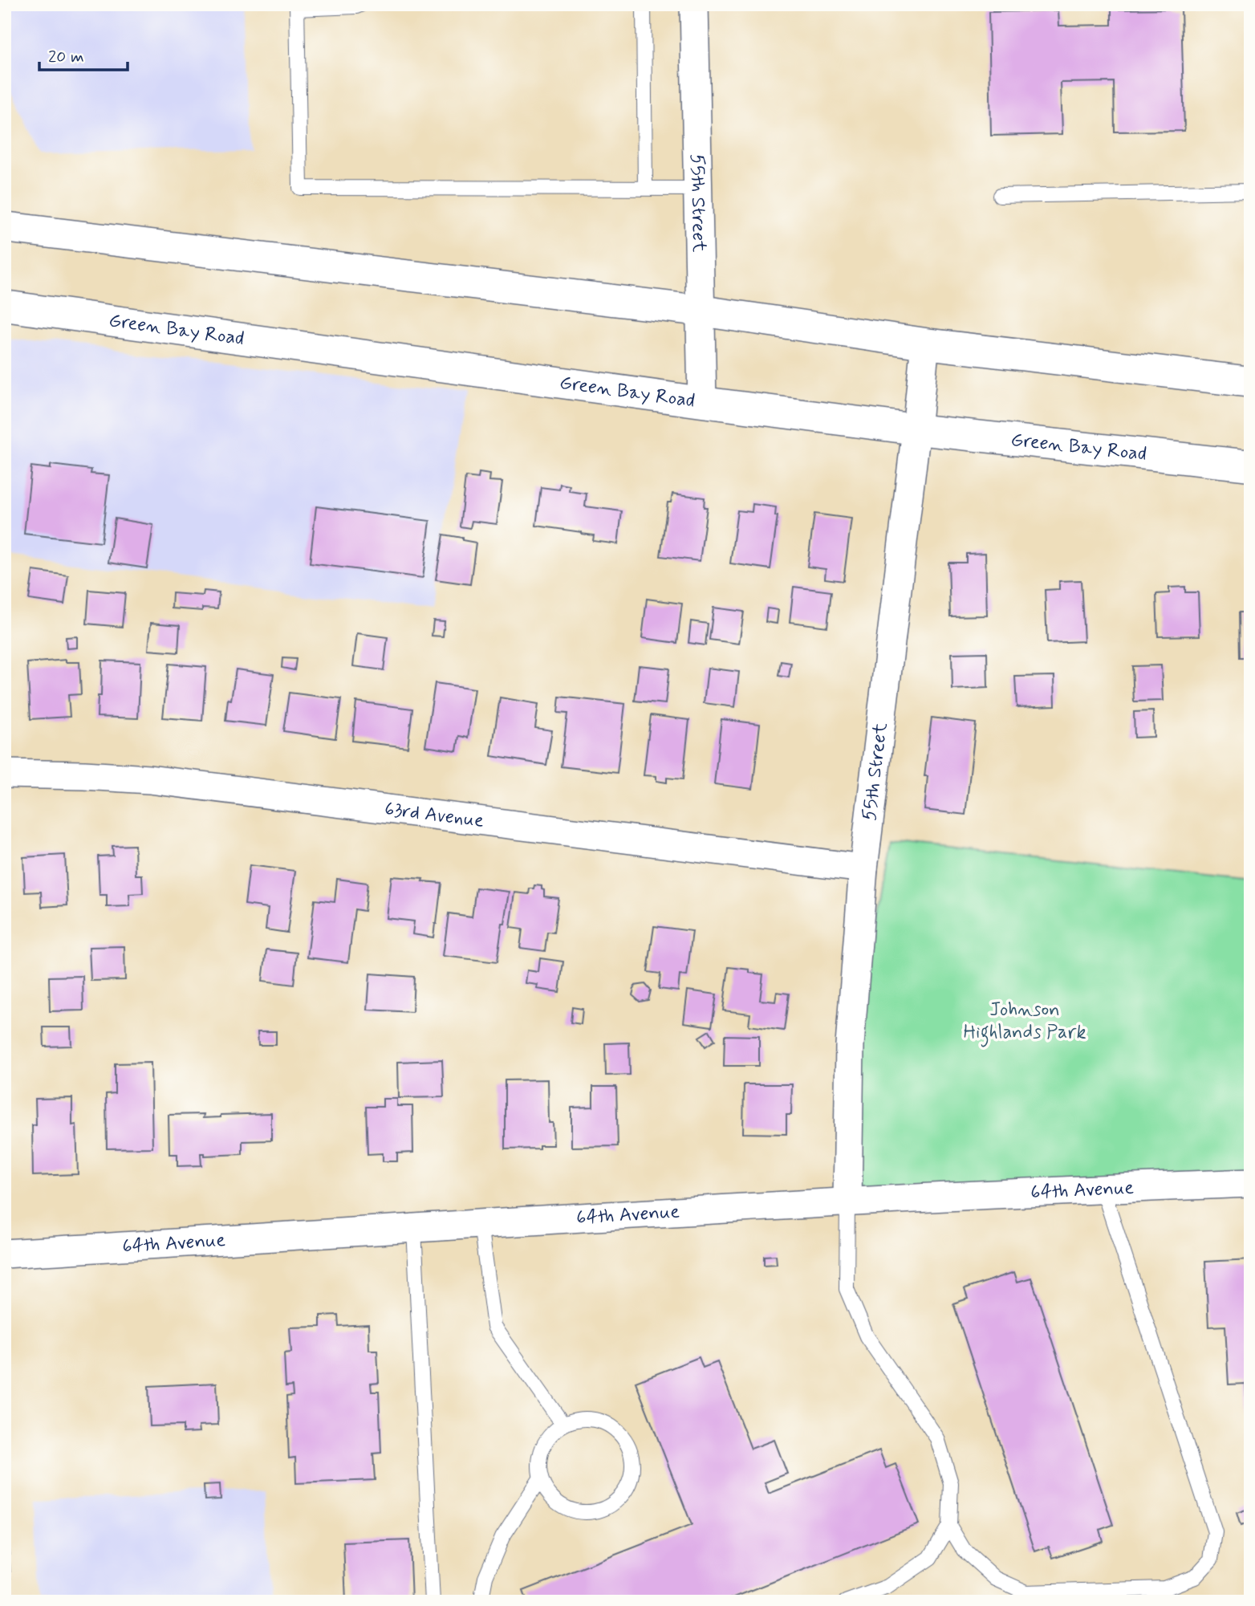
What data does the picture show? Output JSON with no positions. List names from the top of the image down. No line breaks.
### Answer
{"streets":{"main road":["Green Bay Road"],"street":["55th Street","63rd Avenue","64th Avenue"]},"crossings":[["55th Street","Green Bay Road"],["55th Street","63rd Avenue"],["55th Street","64th Avenue"]],"parks":["Johnson Highlands Park"],"scale_bar":"20 m"}
